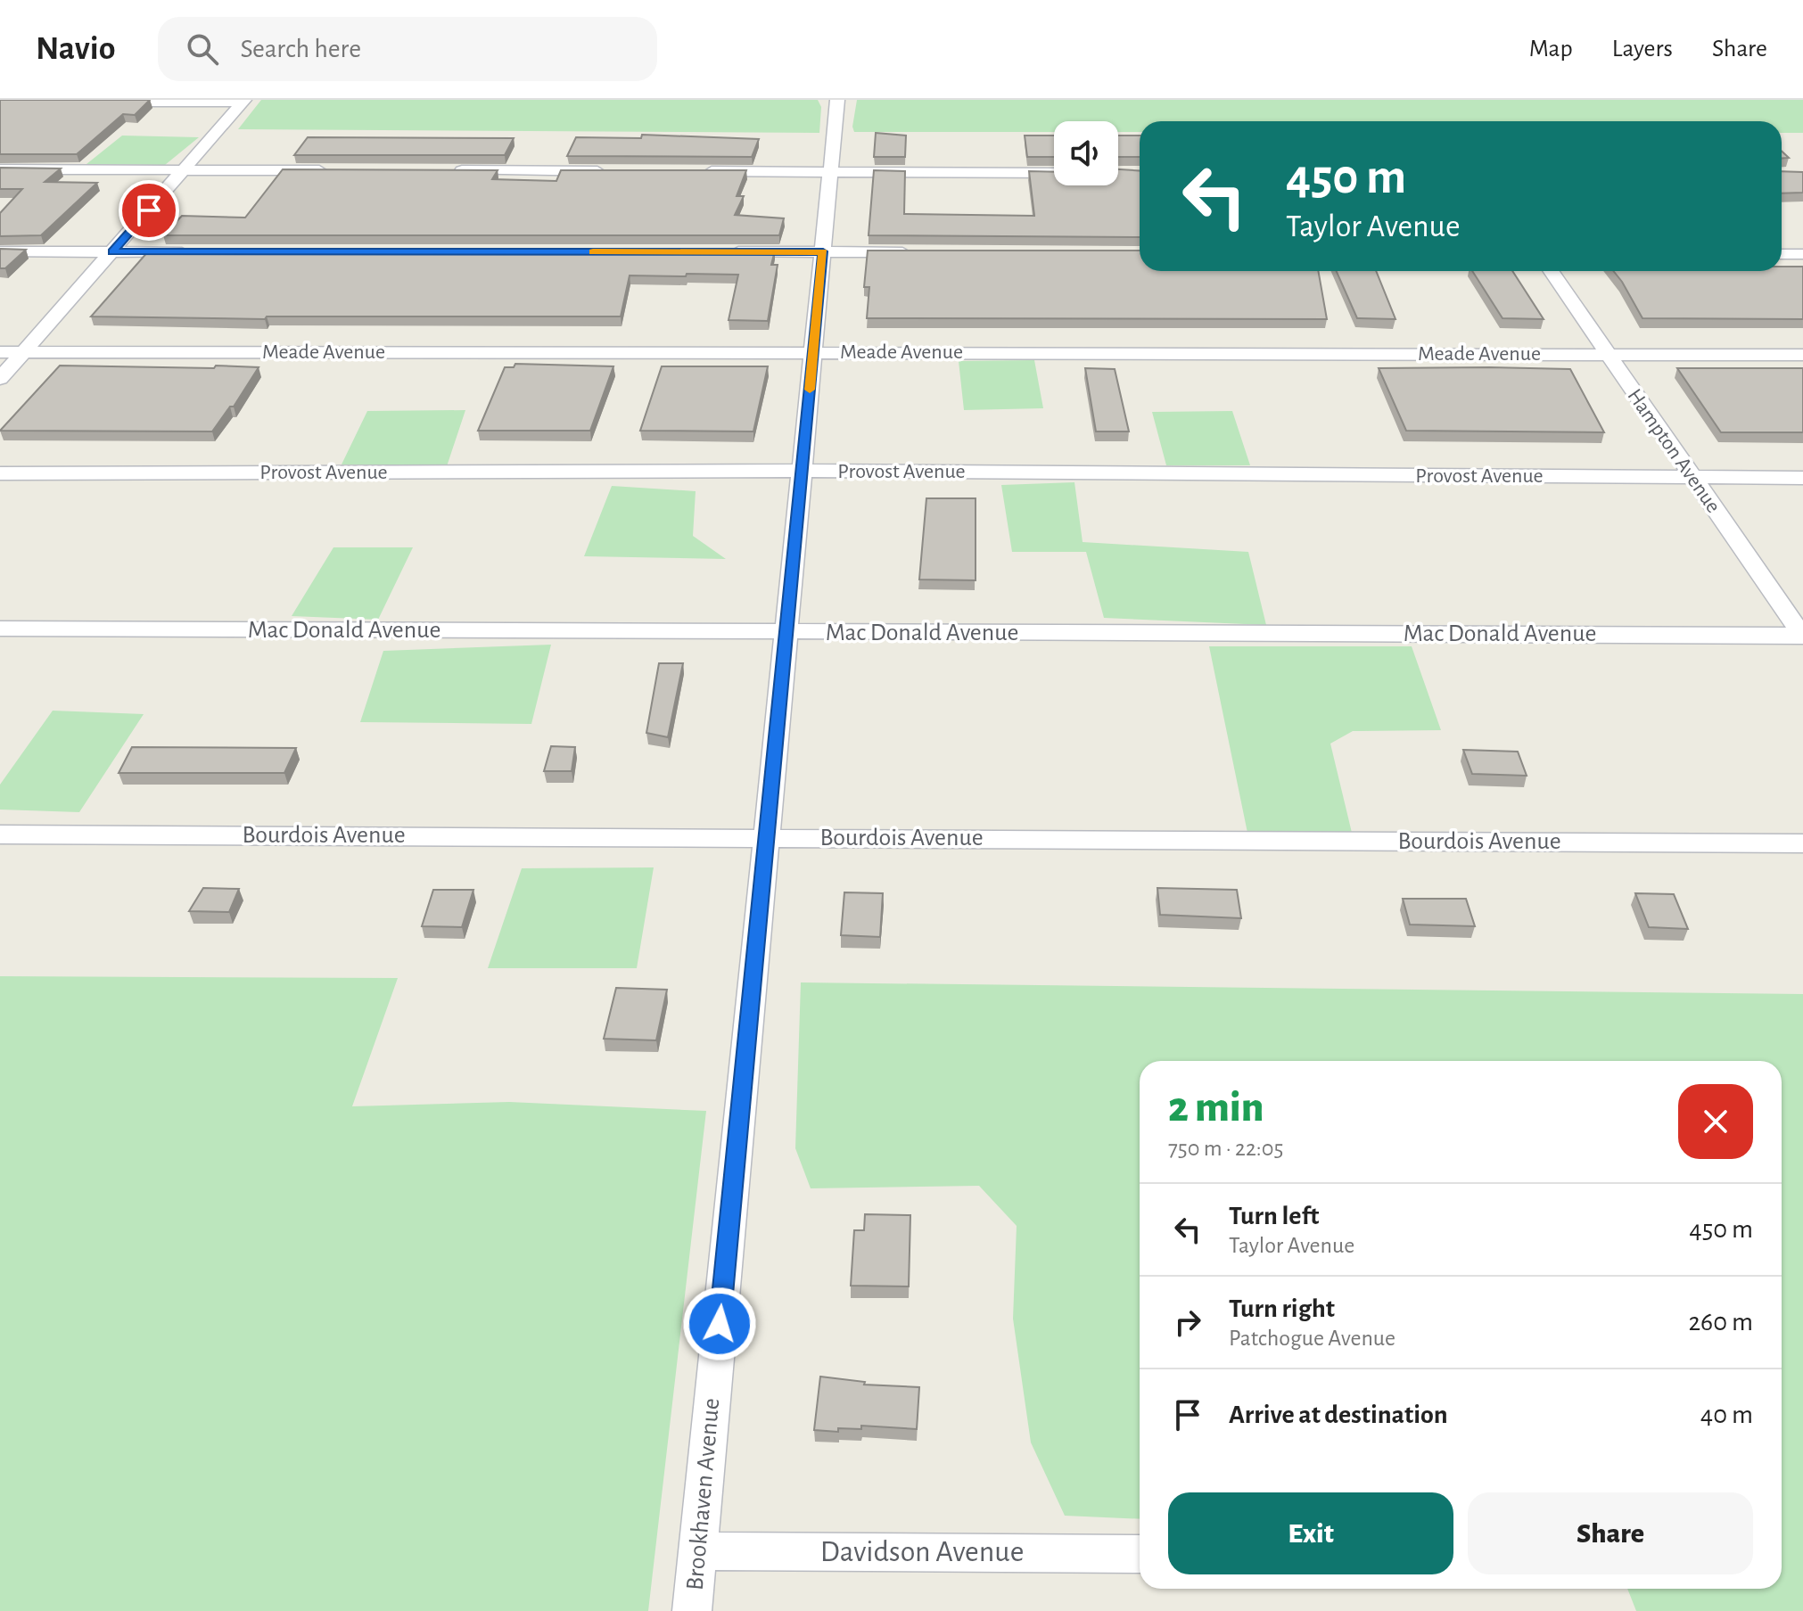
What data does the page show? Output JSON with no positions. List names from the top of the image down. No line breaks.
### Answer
{"streets":{"street":["Meade Avenue","Hampton Avenue","Provost Avenue","Mac Donald Avenue","Bourdois Avenue","Brookhaven Avenue","Davidson Avenue"]},"crossings":[["Meade Avenue","Hampton Avenue"],["Meade Avenue","Brookhaven Avenue"],["Hampton Avenue","Provost Avenue"],["Hampton Avenue","Mac Donald Avenue"],["Provost Avenue","Brookhaven Avenue"],["Mac Donald Avenue","Brookhaven Avenue"],["Bourdois Avenue","Brookhaven Avenue"],["Brookhaven Avenue","Davidson Avenue"]],"page":{"header":"Navio","search":"Search here","nav":["Map","Layers","Share"],"turn":["450 m","Taylor Avenue"],"heading":["2 min","750 m · 22:05"],"list":[{"name":"Turn left","note":"Taylor Avenue","value":"450 m"},{"name":"Turn right","note":"Patchogue Avenue","value":"260 m"},{"name":"Arrive at destination","value":"40 m"}],"buttons":["Exit","Share"]}}
